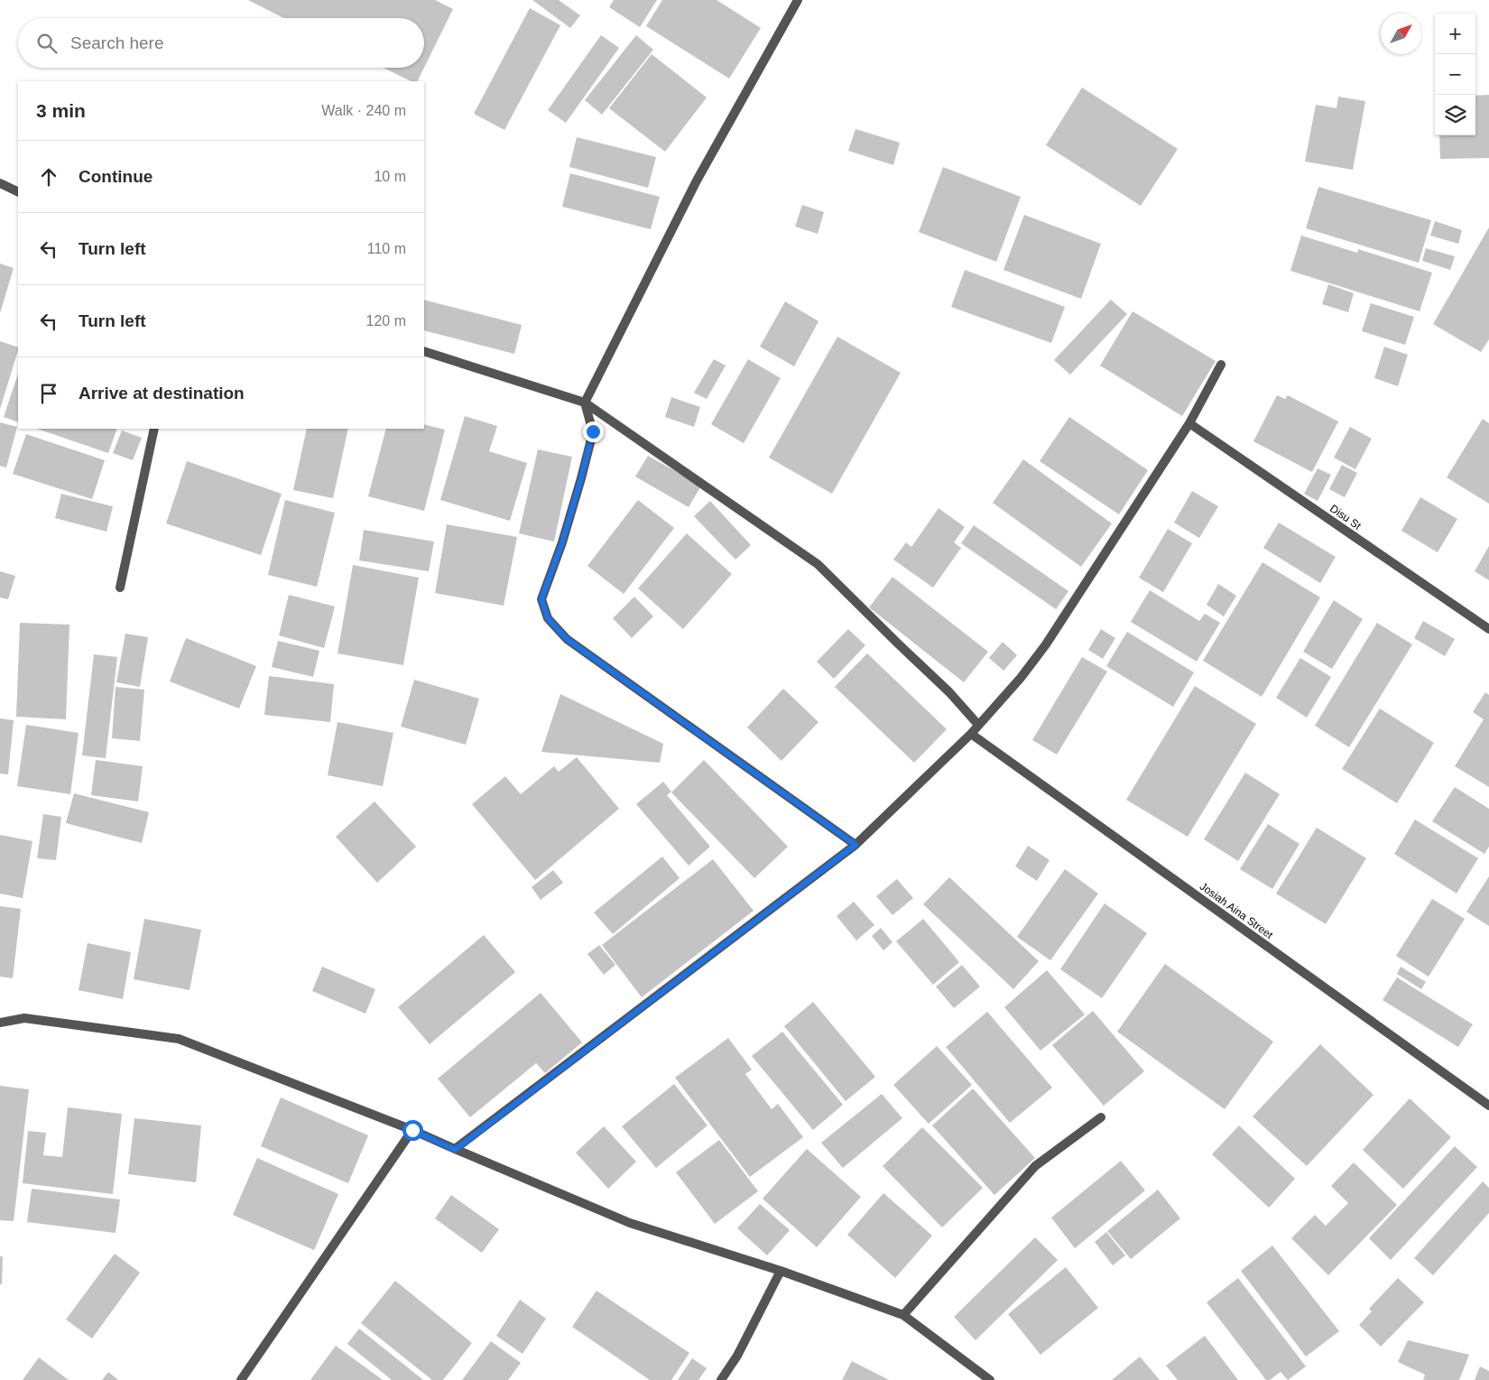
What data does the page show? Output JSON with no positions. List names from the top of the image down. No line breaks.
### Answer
{"streets":{"street":["Disu St","Josiah Aina Street"]},"north":"top right","page":{"map_buttons":["+","−"],"search":"Search here","heading":["3 min","Walk · 240 m"],"list":[["Continue","10 m"],["Turn left","110 m"],["Turn left","120 m"],"Arrive at destination"]}}
